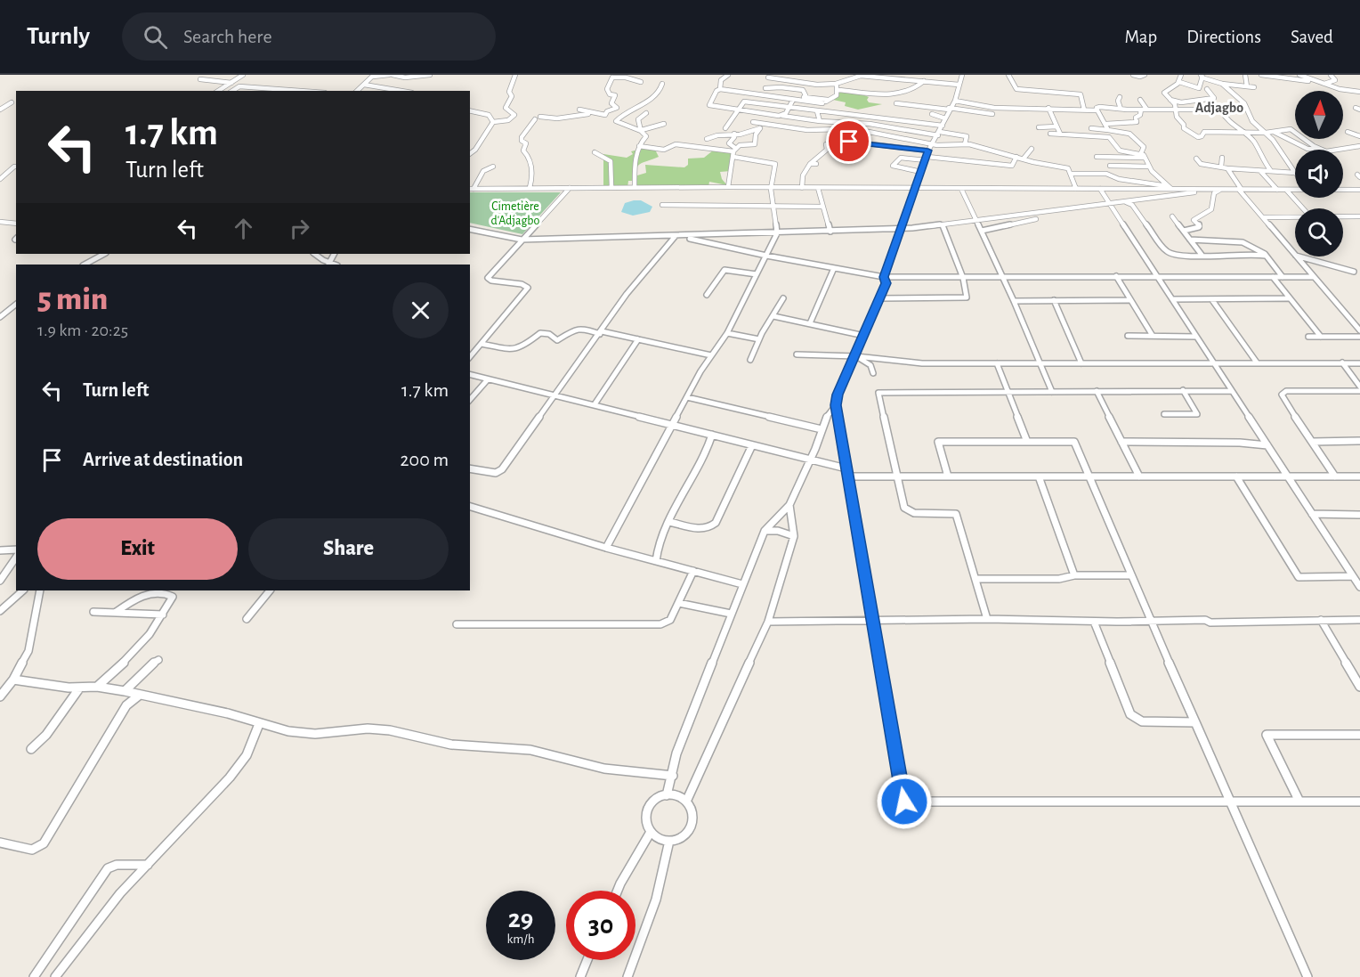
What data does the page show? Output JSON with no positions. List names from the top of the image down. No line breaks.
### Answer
{"districts":["Adjagbo"],"parks":["Cimetière d'Adjagbo"],"north":"top","page":{"header":"Turnly","search":"Search here","nav":["Map","Directions","Saved"],"turn":["1.7 km","Turn left"],"heading":["5 min","1.9 km · 20:25"],"list":[{"name":"Turn left","value":"1.7 km"},{"name":"Arrive at destination","value":"200 m"}],"buttons":["Exit","Share"],"speed":"29 km/h","limit":"30"}}
